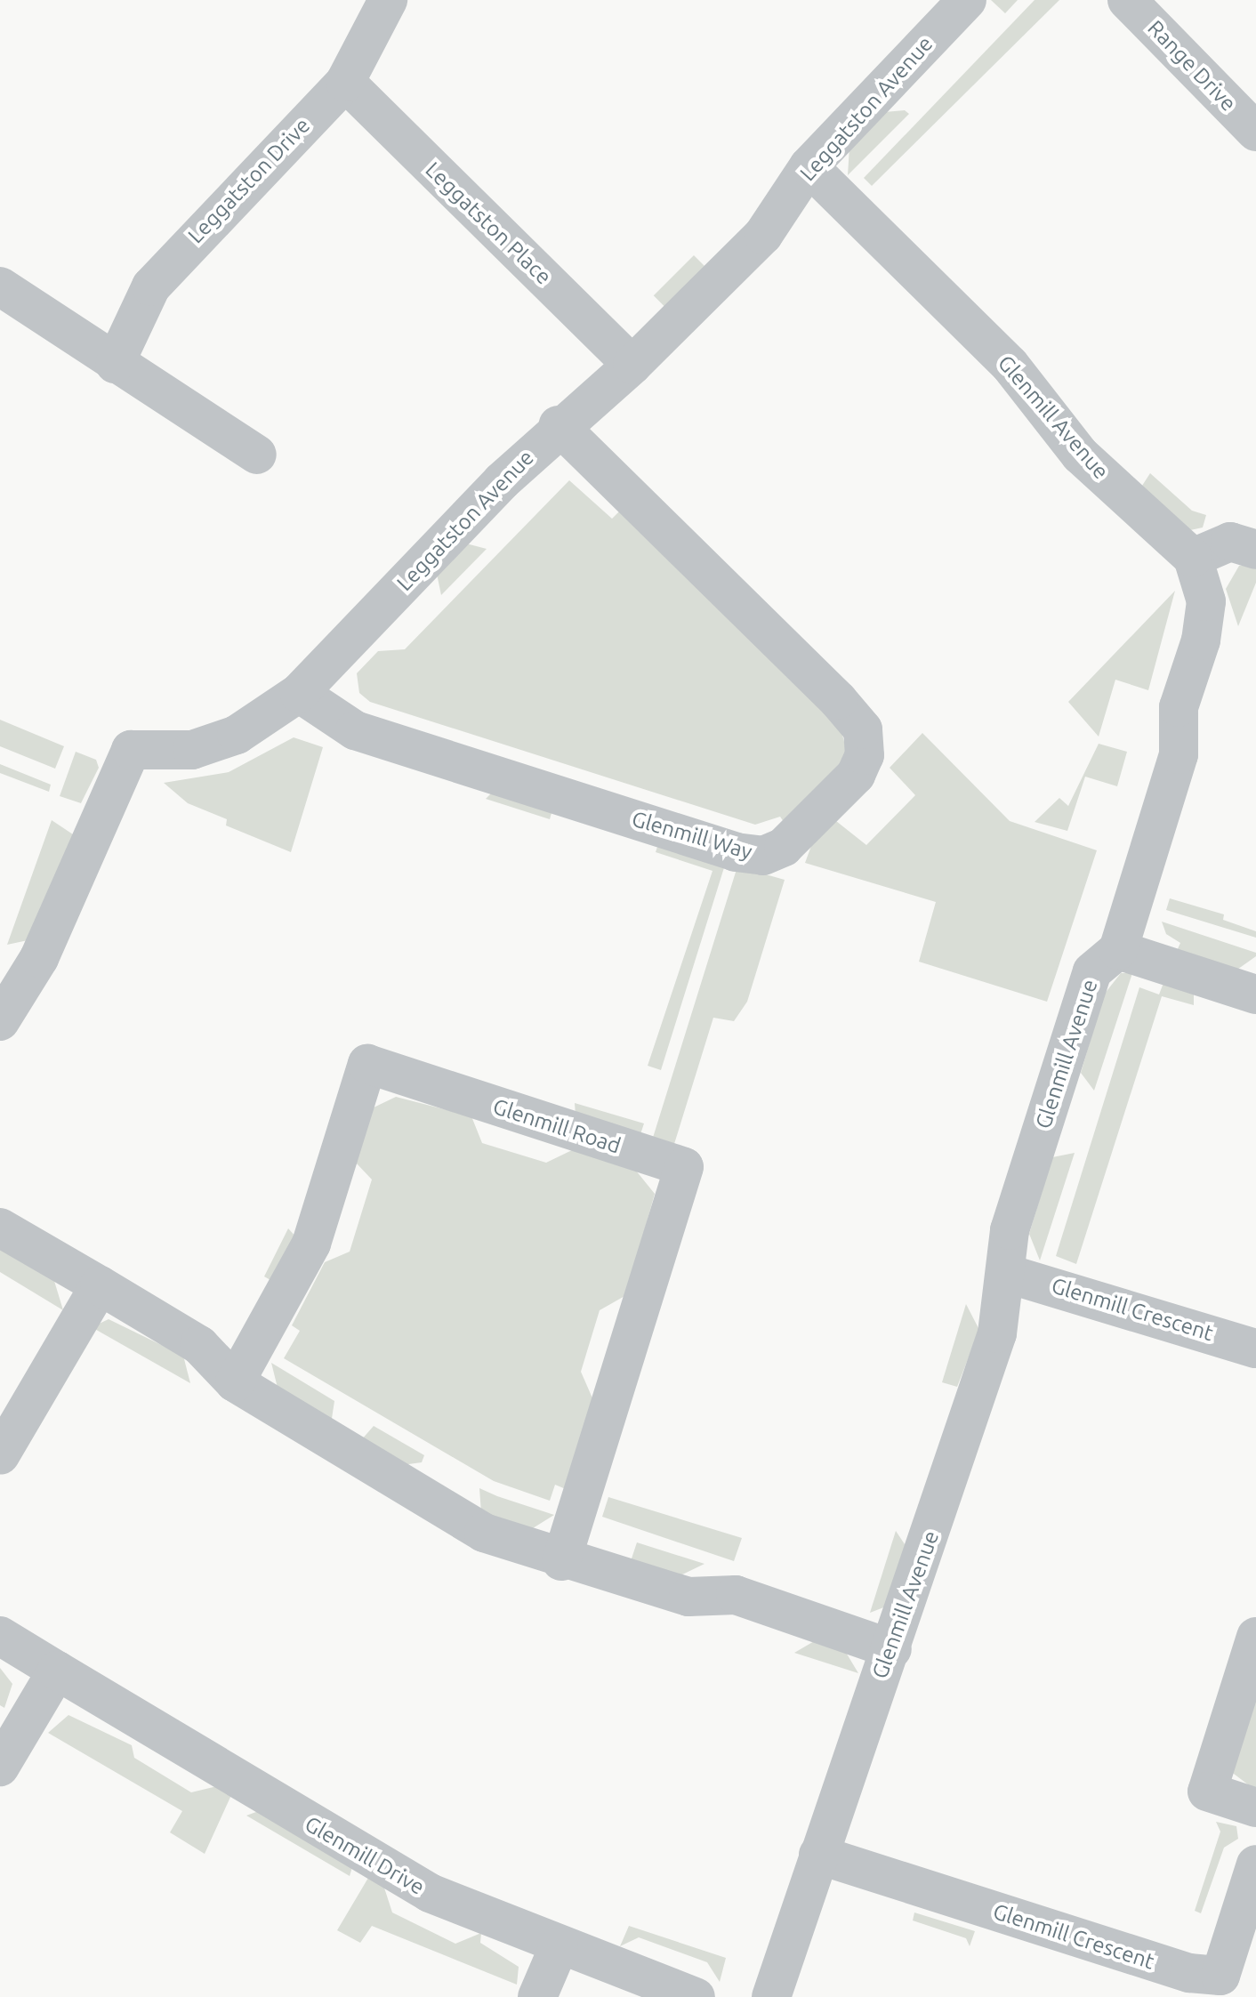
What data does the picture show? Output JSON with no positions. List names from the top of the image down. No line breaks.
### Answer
{"streets":{"street":["Range Drive","Leggatston Avenue","Leggatston Drive","Leggatston Place","Glenmill Avenue","Glenmill Way","Glenmill Road","Glenmill Crescent","Glenmill Drive"]},"crossings":[["Leggatston Avenue","Leggatston Place"],["Leggatston Avenue","Glenmill Avenue"],["Leggatston Avenue","Glenmill Way"],["Leggatston Drive","Leggatston Place"],["Glenmill Avenue","Glenmill Crescent"]]}
